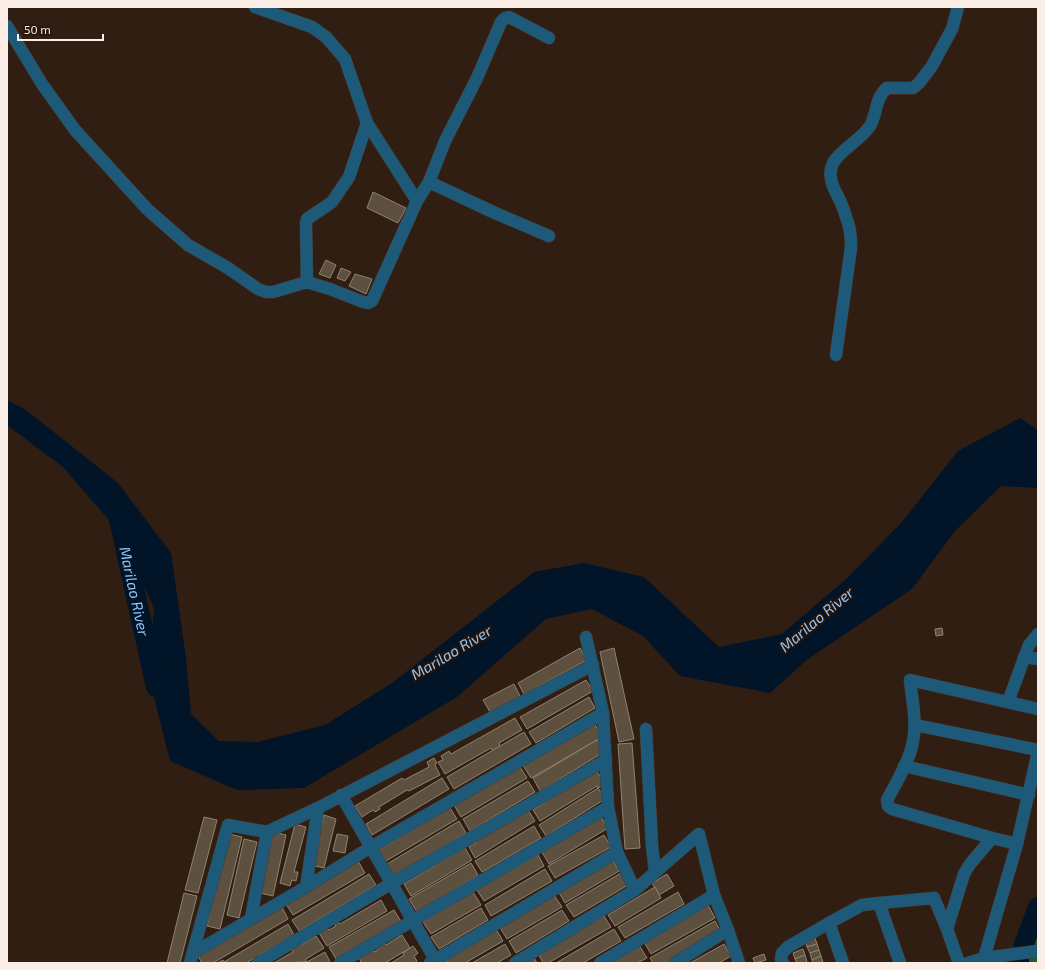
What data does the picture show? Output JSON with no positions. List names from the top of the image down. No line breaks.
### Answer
{"water":["Marilao River"],"scale_bar":"50 m"}
